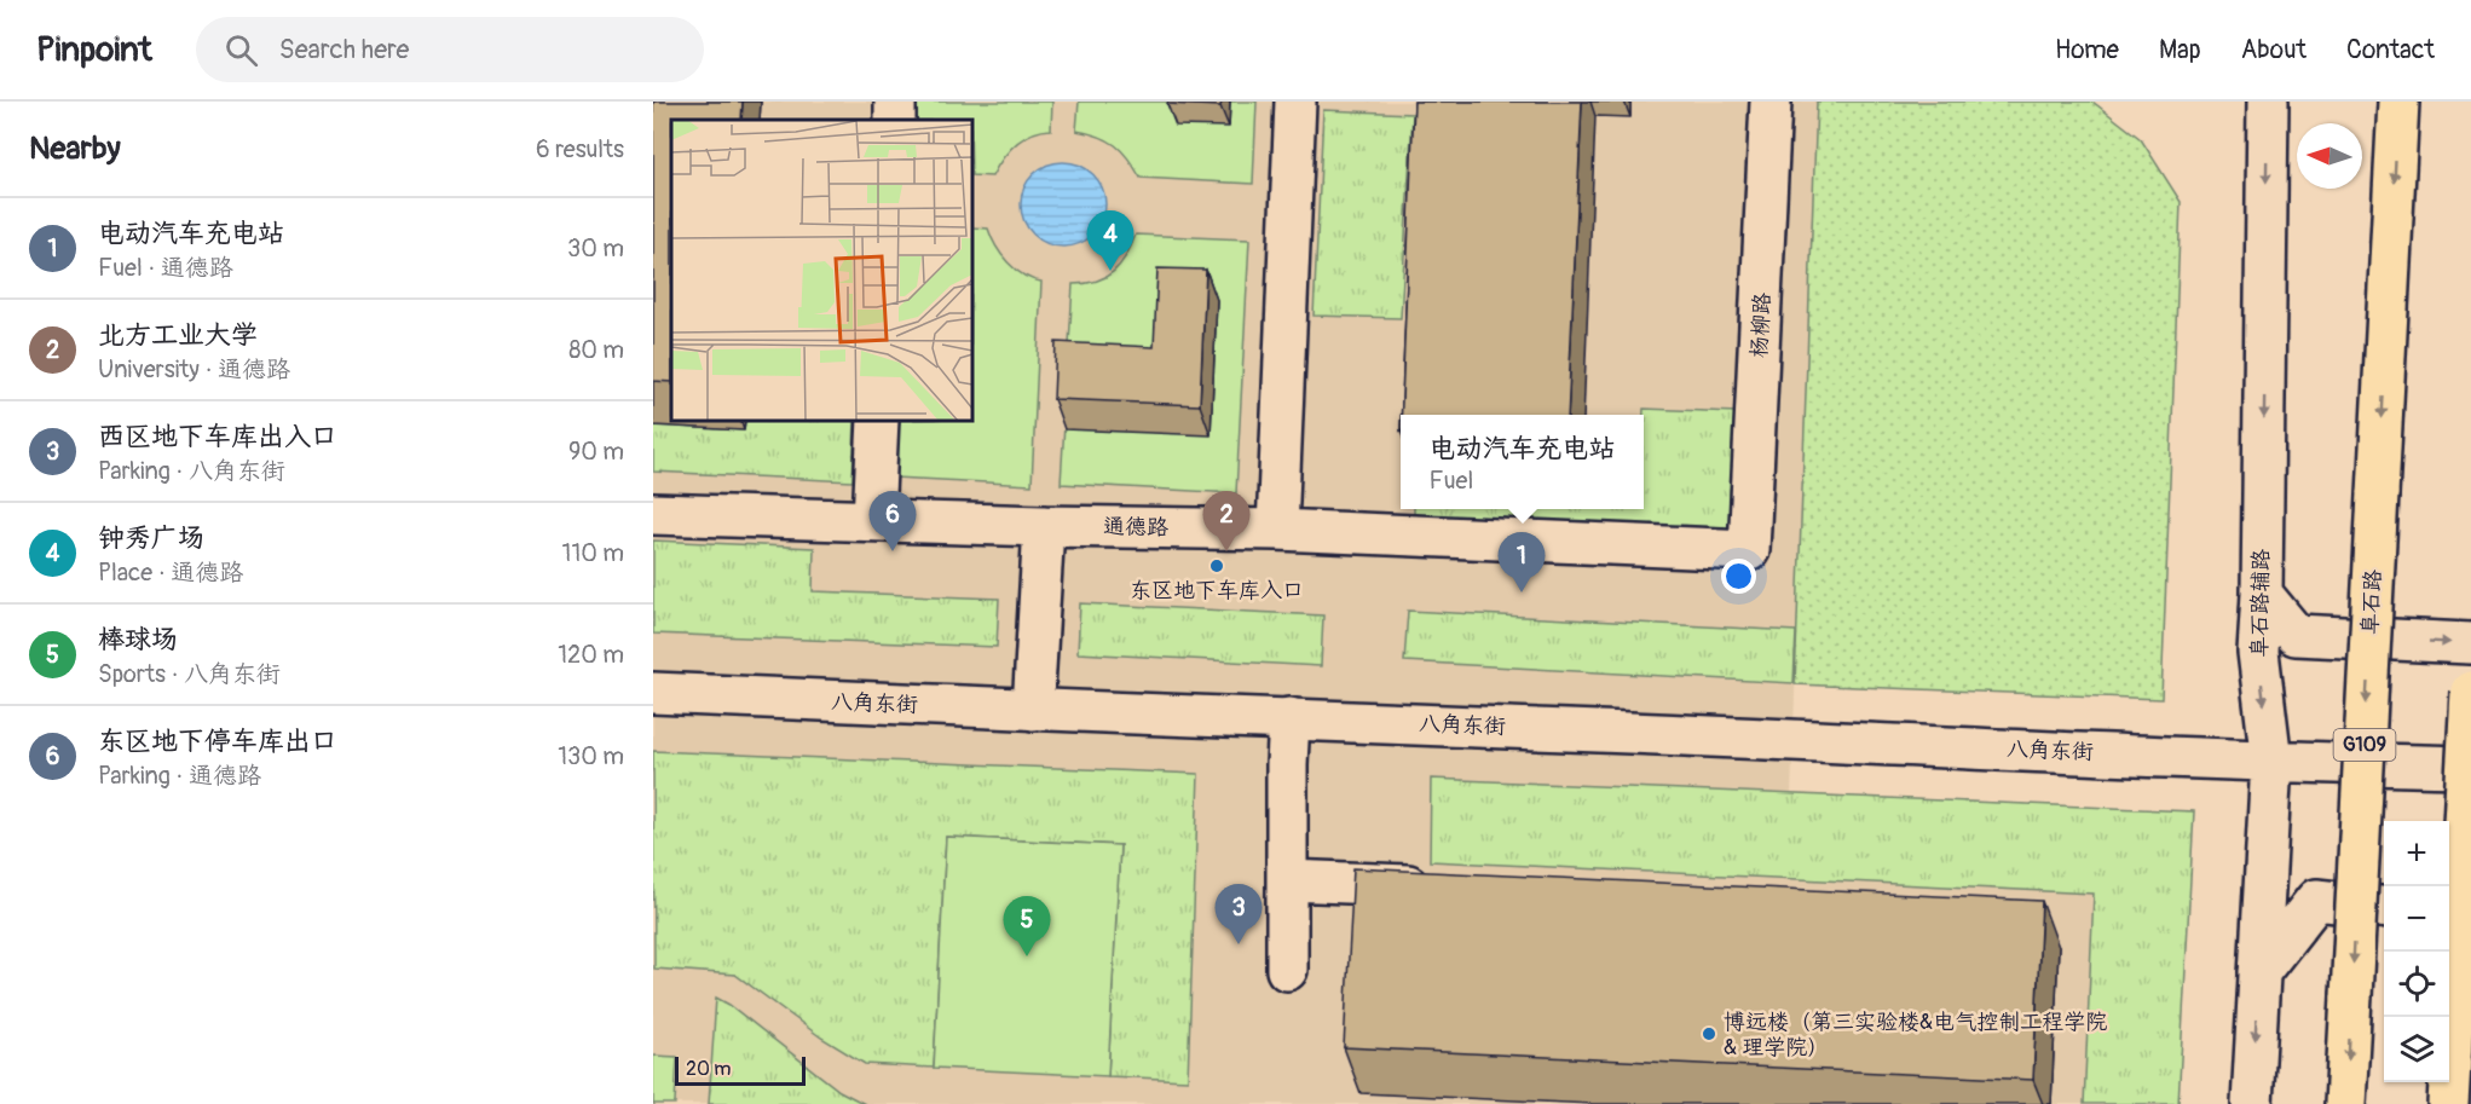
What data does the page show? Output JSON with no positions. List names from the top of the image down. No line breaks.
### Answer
{"streets":{"highway":["阜石路","G109"],"street":["杨柳路","通德路","阜石路辅路","八角东街"]},"crossings":[["杨柳路","通德路"],["阜石路辅路","八角东街"]],"one_way":["阜石路辅路"],"places":["东区地下车库入口","博远楼（第三实验楼&电气控制工程学院 & 理学院）"],"scale_bar":"20 m","north":"left","page":{"header":"Pinpoint","search":"Search here","nav":["Home","Map","About","Contact"],"heading":["Nearby","6 results"],"list":[{"mark":"1","name":"电动汽车充电站","note":"Fuel · 通德路","value":"30 m"},{"mark":"2","name":"北方工业大学","note":"University · 通德路","value":"80 m"},{"mark":"3","name":"西区地下车库出入口","note":"Parking · 八角东街","value":"90 m"},{"mark":"4","name":"钟秀广场","note":"Place · 通德路","value":"110 m"},{"mark":"5","name":"棒球场","note":"Sports · 八角东街","value":"120 m"},{"mark":"6","name":"东区地下停车库出口","note":"Parking · 通德路","value":"130 m"}],"pins":["4","2","6","1","3","5"],"popup":["电动汽车充电站","Fuel"],"map_buttons":["+","−"],"scale":"20 m"}}
